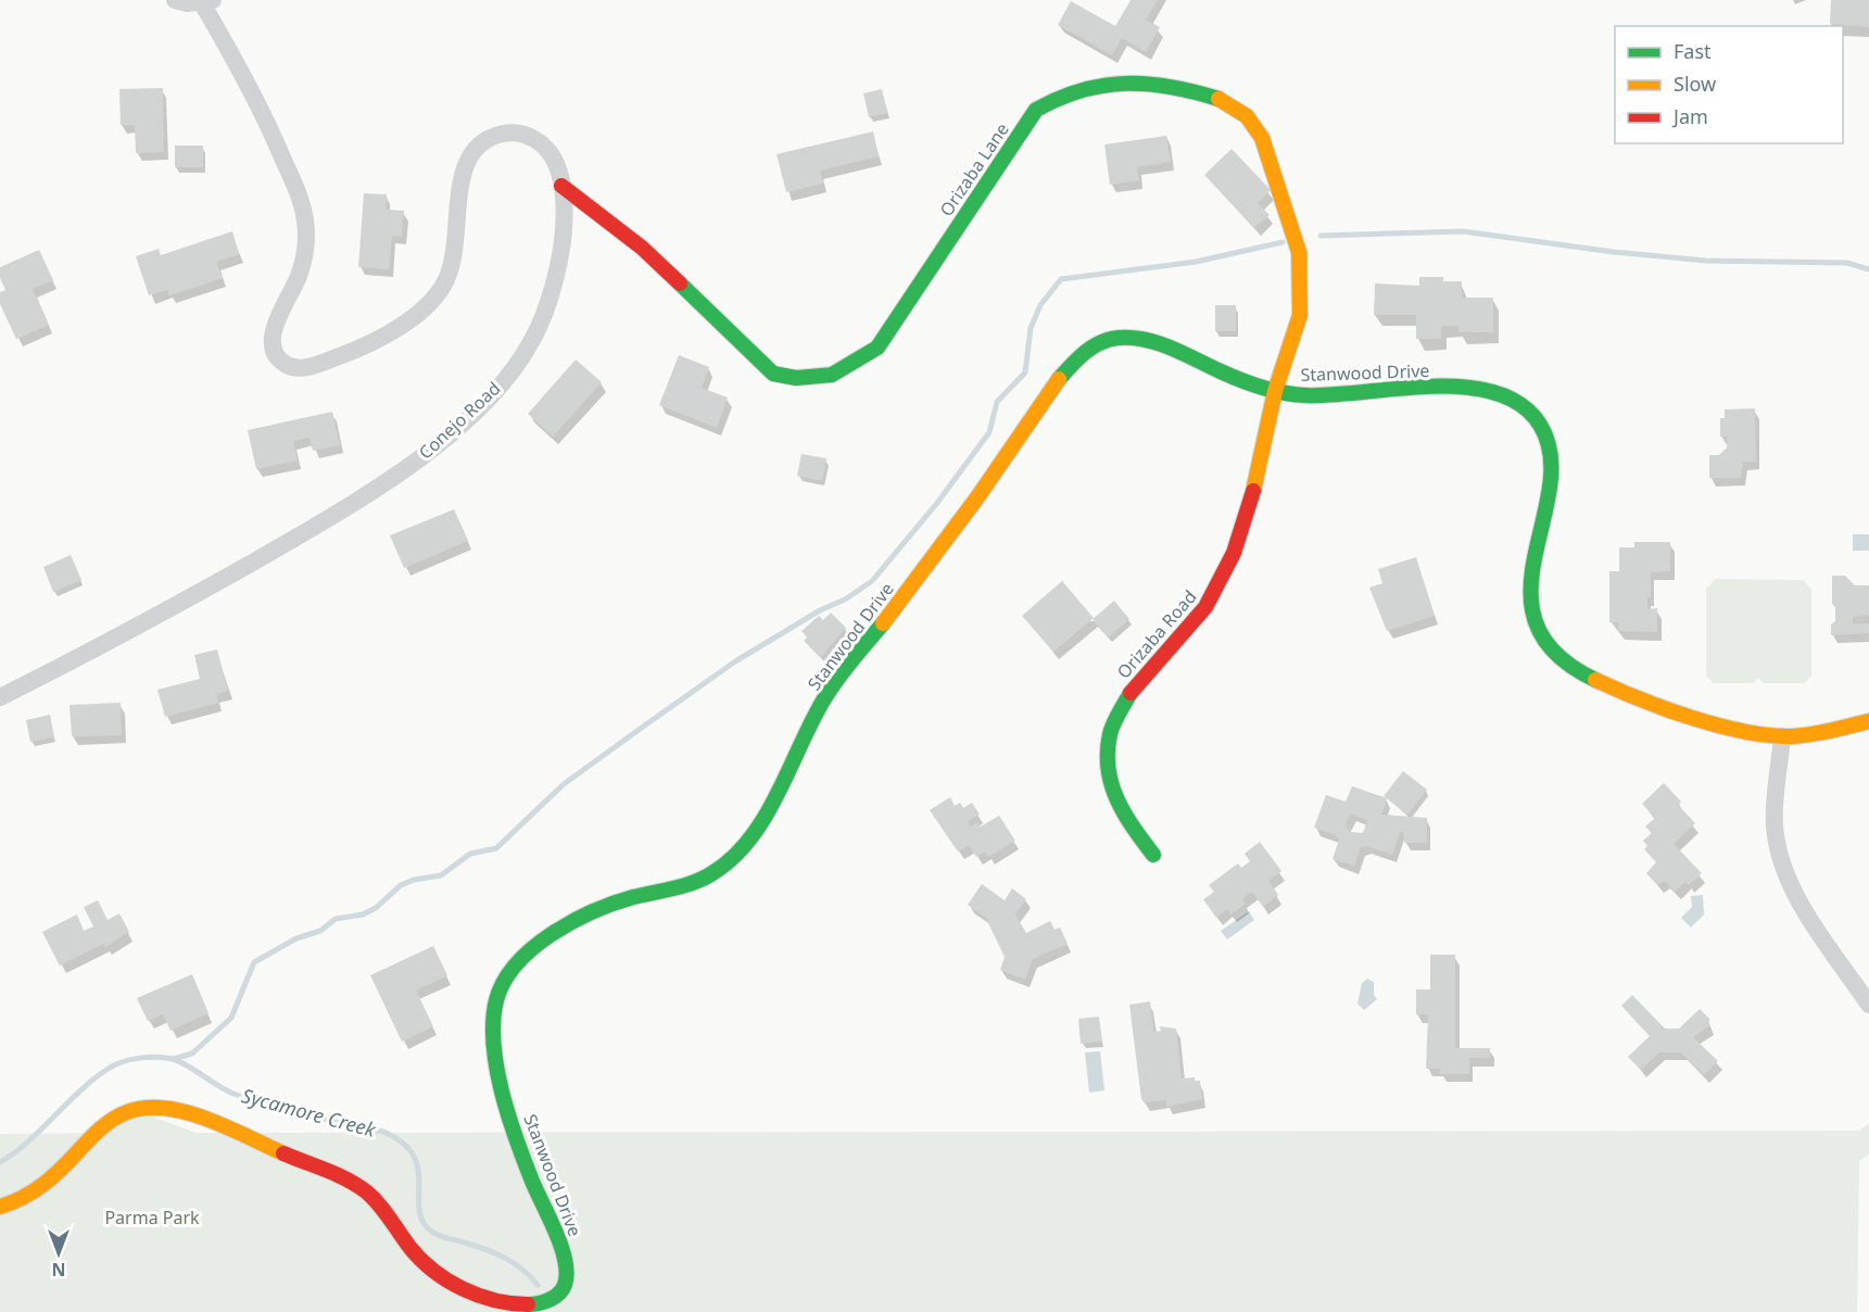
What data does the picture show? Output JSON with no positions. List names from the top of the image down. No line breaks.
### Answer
{"streets":{"main road":["Orizaba Lane","Stanwood Drive","Orizaba Road"],"street":["Conejo Road"]},"crossings":[["Orizaba Lane","Stanwood Drive"],["Orizaba Lane","Conejo Road"],["Orizaba Lane","Orizaba Road"],["Stanwood Drive","Orizaba Road"]],"water":["Sycamore Creek"],"parks":["Parma Park"],"legend":["Fast","Slow","Jam"],"north":"bottom"}
